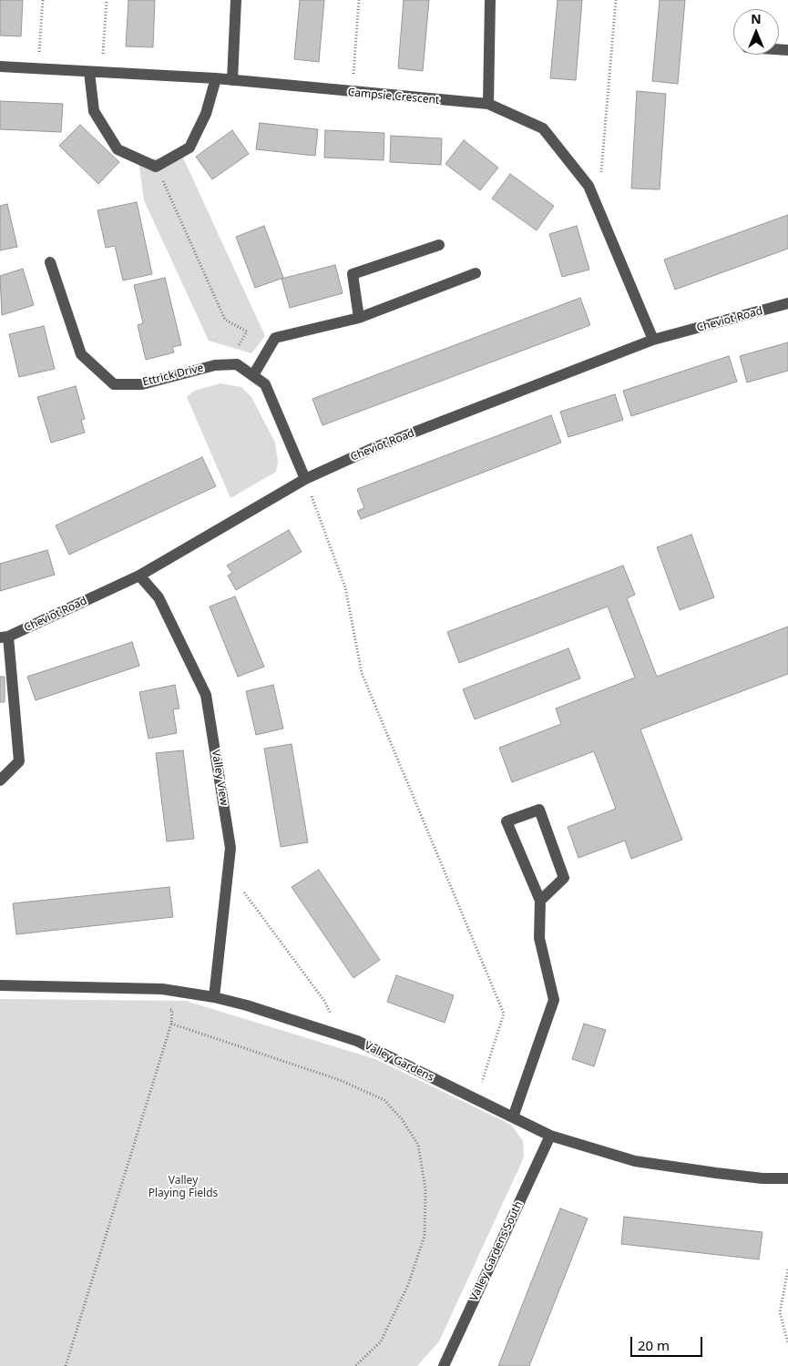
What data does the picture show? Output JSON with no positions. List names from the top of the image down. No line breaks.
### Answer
{"streets":{"street":["Campsie Crescent","Cheviot Road","Ettrick Drive","Valley View","Valley Gardens","Valley Gardens South"]},"crossings":[["Campsie Crescent","Cheviot Road"],["Cheviot Road","Valley View"],["Valley View","Valley Gardens"],["Valley Gardens","Valley Gardens South"]],"parks":["Valley Playing Fields"],"scale_bar":"20 m","north":"top"}
